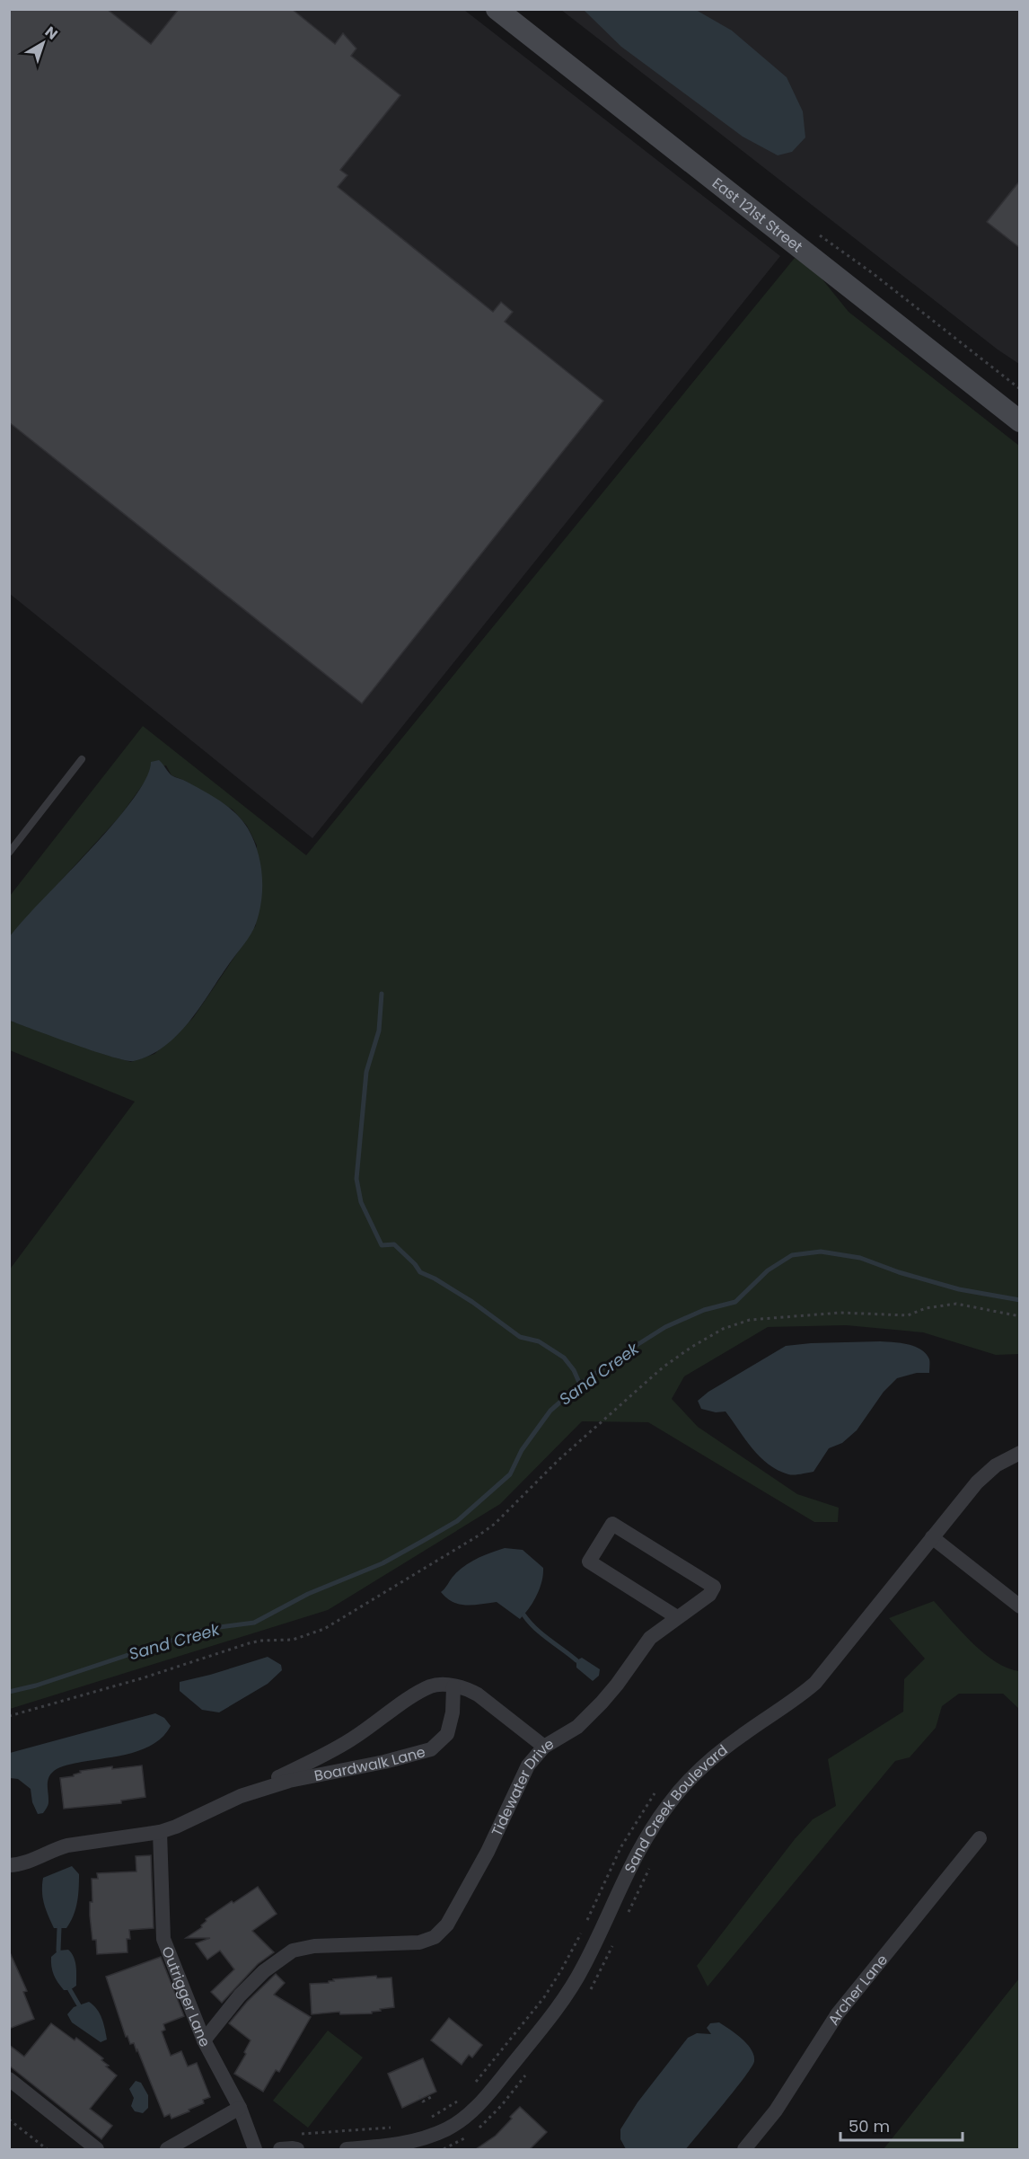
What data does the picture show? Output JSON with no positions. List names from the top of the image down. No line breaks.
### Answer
{"streets":{"street":["East 121st Street","Boardwalk Lane","Tidewater Drive","Sand Creek Boulevard","Archer Lane","Outrigger Lane"]},"crossings":[["Boardwalk Lane","Tidewater Drive"],["Boardwalk Lane","Outrigger Lane"],["Tidewater Drive","Outrigger Lane"]],"water":["Sand Creek"],"scale_bar":"50 m","north":"top right"}
